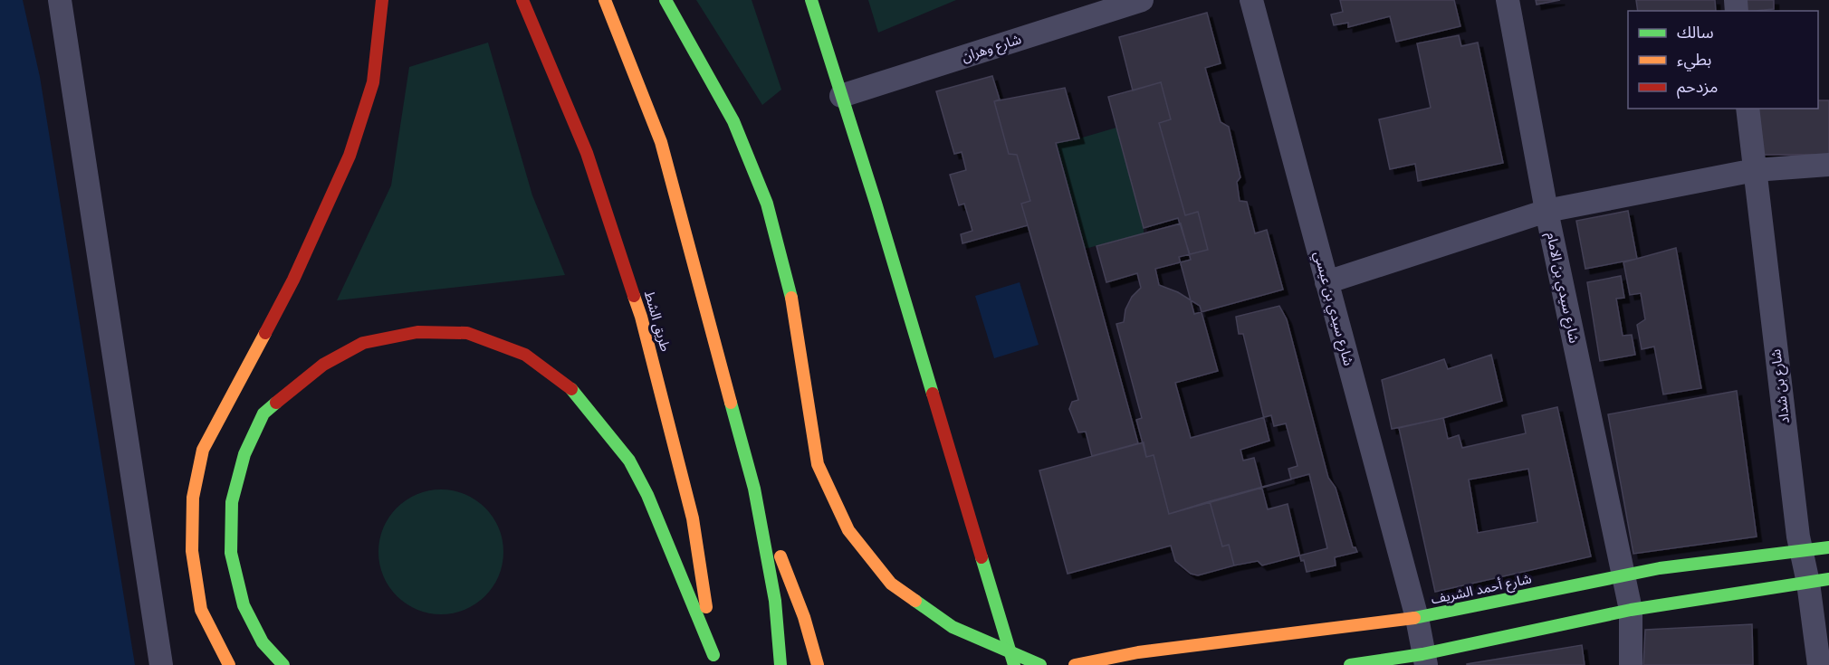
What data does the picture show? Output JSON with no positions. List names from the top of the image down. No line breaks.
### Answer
{"streets":{"main road":["طريق الشط","شارع أحمد الشريف"],"street":["شارع وهران","شارع سيدي بن الامام","شارع سيدي بن عيسي","شارع بن شداد"]},"crossings":[["شارع سيدي بن الامام","شارع أحمد الشريف"],["شارع سيدي بن عيسي","شارع أحمد الشريف"],["شارع بن شداد","شارع أحمد الشريف"]],"legend":["سالك","بطيء","مزدحم"]}
